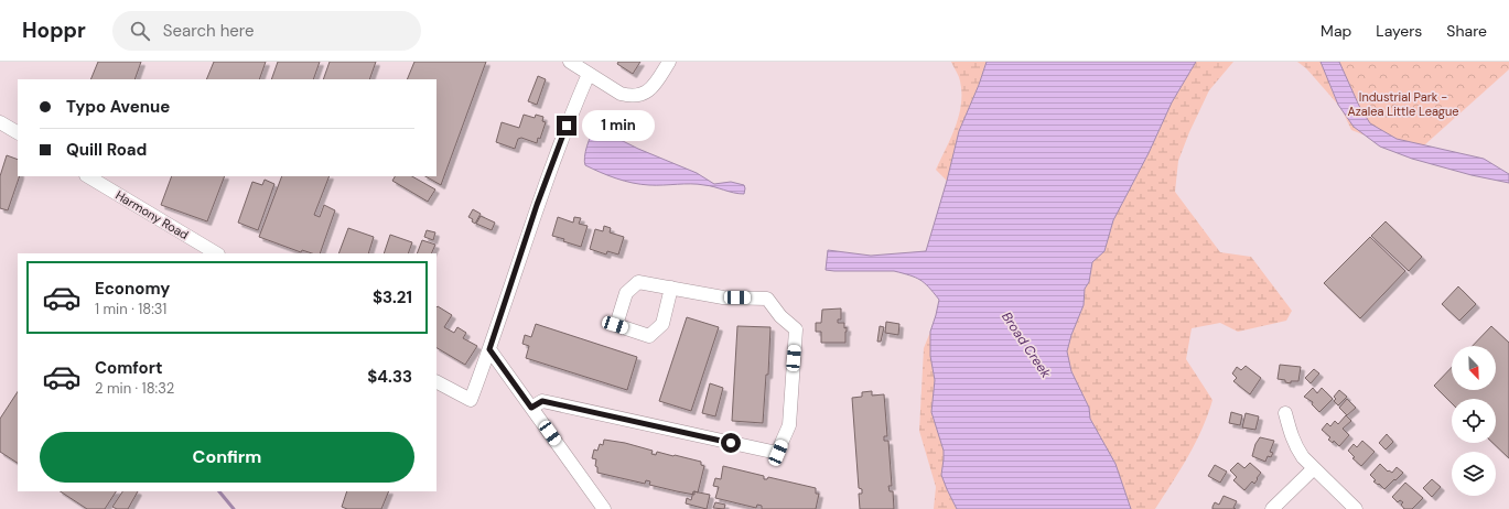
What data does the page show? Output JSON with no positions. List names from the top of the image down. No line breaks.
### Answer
{"streets":{"street":["Harmony Road"]},"water":["Broad Creek"],"parks":["Industrial Park - Azalea Little League"],"north":"bottom right","page":{"header":"Hoppr","search":"Search here","nav":["Map","Layers","Share"],"banner":["Typo Avenue","Quill Road"],"bubble":"1 min","list":[{"name":"Economy","note":"1 min · 18:31","value":"$3.21"},{"name":"Comfort","note":"2 min · 18:32","value":"$4.33"}],"buttons":"Confirm"}}
